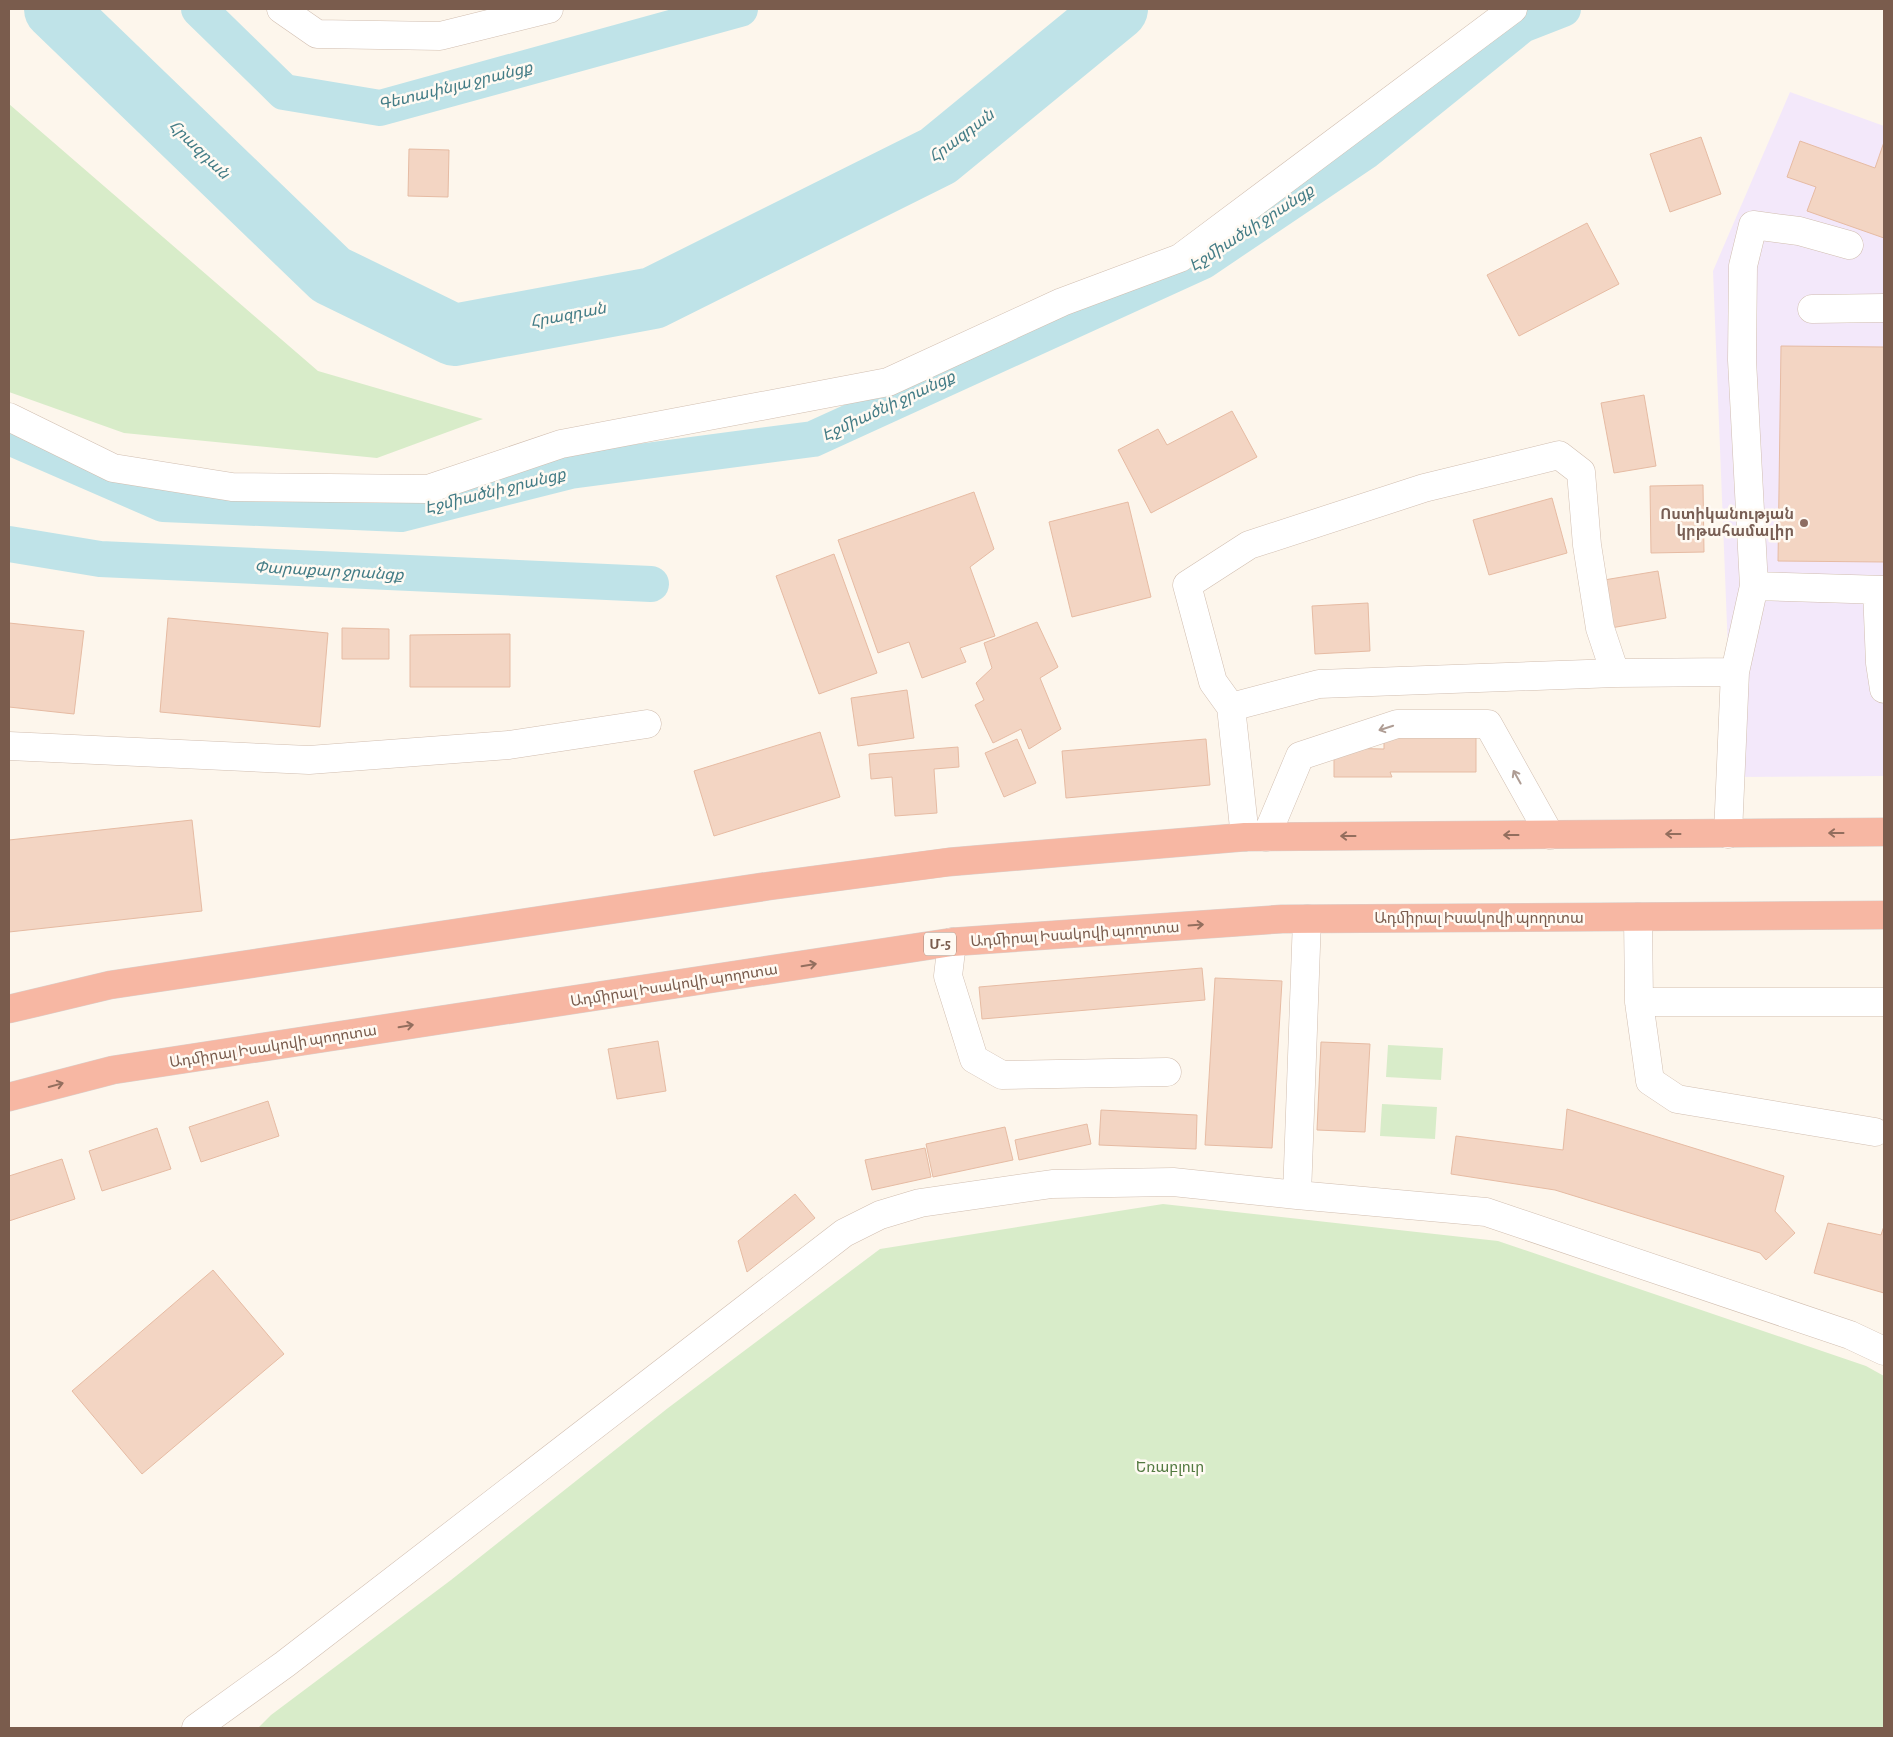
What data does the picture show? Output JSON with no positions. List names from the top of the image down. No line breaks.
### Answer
{"streets":{"highway":["Ադմիրալ Իսակովի պողոտա","Մ-5"]},"water":["Գետափնյա ջրանցք","Հրազդան","Էջմիածնի ջրանցք","Փարաքար ջրանցք"],"parks":["Եռաբլուր"],"places":["Ոստիկանության կրթահամալիր"]}
